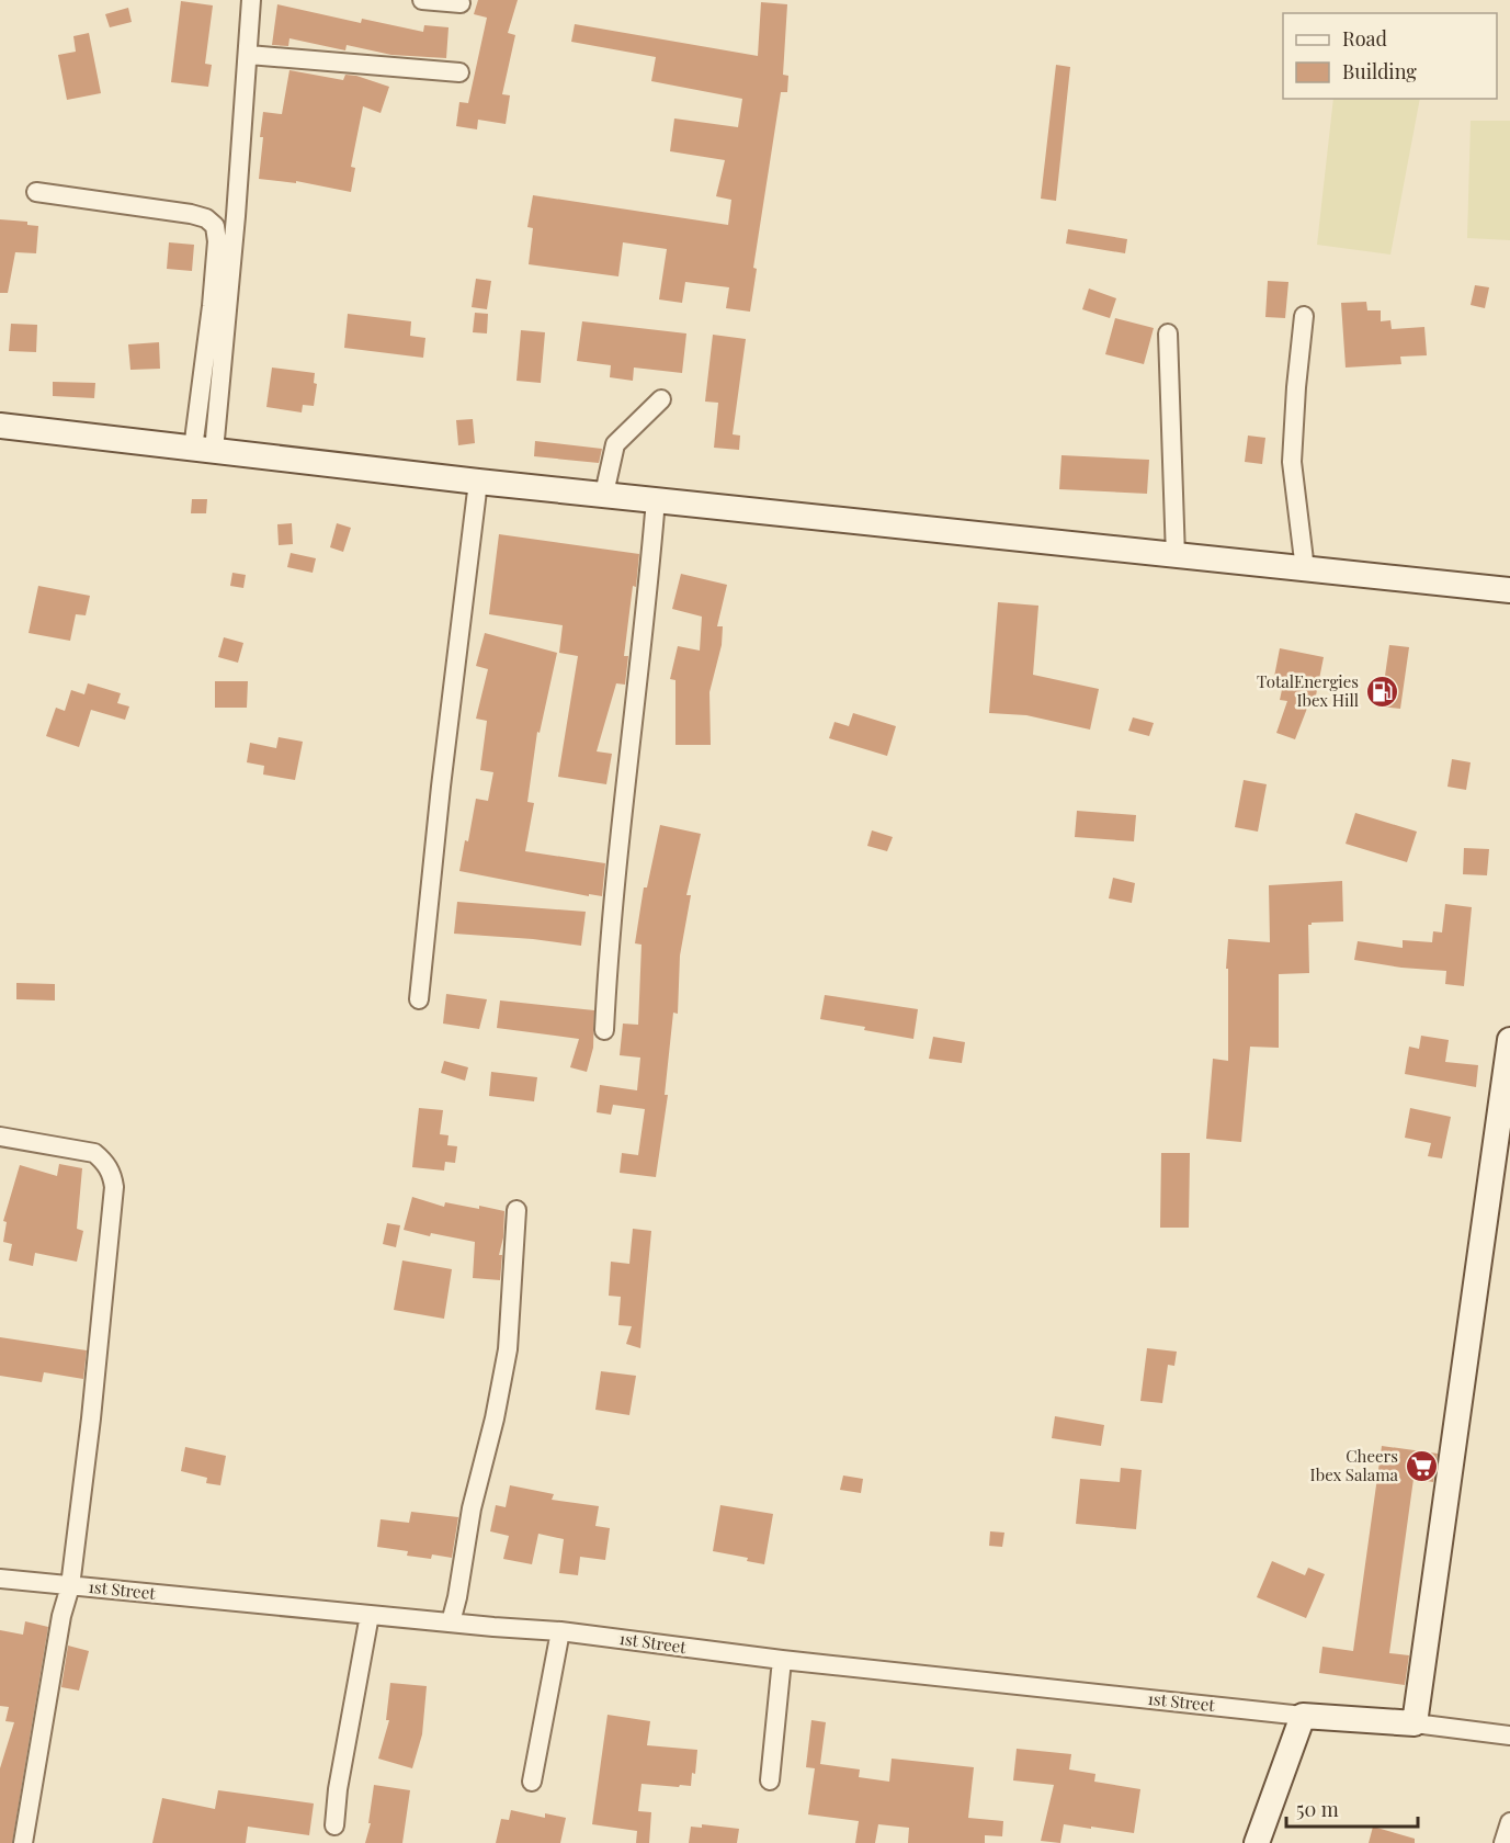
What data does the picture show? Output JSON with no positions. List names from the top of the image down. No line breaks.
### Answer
{"streets":{"street":["1st Street"]},"places":{"fuel station":["TotalEnergies Ibex Hill"],"supermarket":["Cheers Ibex Salama"]},"legend":["Road","Building"],"scale_bar":"50 m"}
